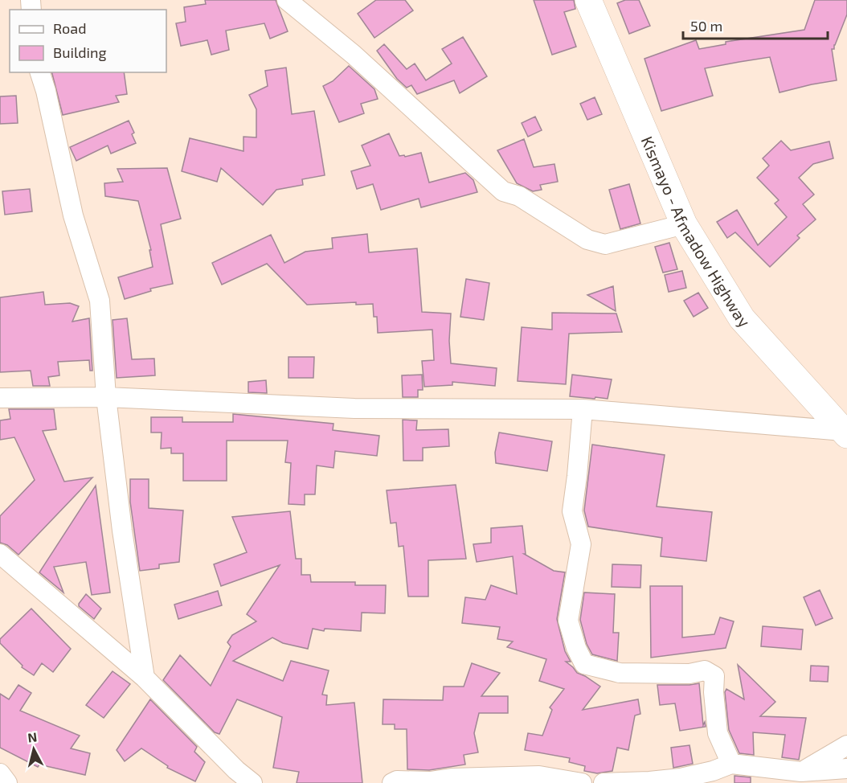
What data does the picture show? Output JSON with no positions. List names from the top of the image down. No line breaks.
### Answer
{"streets":{"main road":["Kismayo - Afmadow Highway"]},"legend":["Road","Building"],"scale_bar":"50 m","north":"top"}
